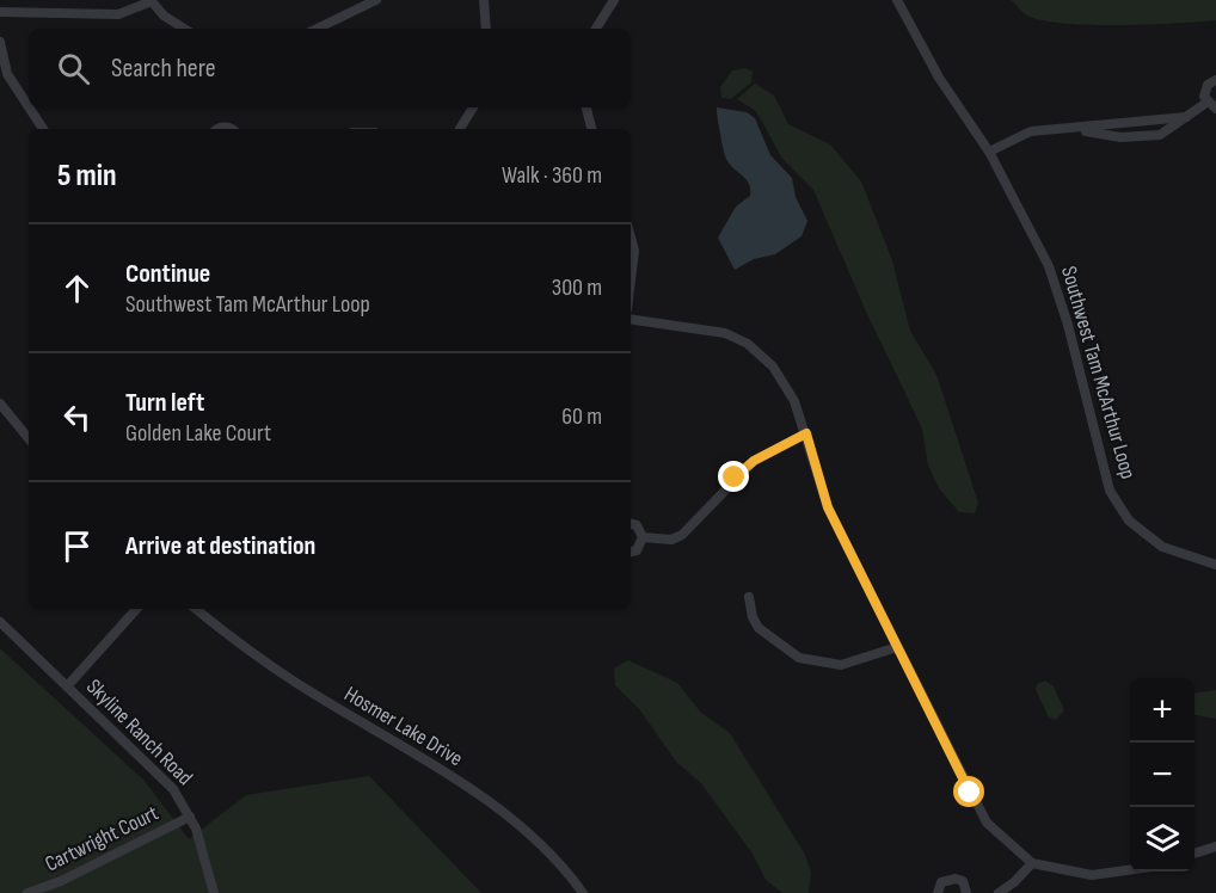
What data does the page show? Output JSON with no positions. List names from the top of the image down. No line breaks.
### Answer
{"streets":{"street":["Southwest Tam McArthur Loop","Hosmer Lake Drive","Skyline Ranch Road","Cartwright Court"]},"crossings":[["Skyline Ranch Road","Cartwright Court"]],"page":{"search":"Search here","heading":["5 min","Walk · 360 m"],"list":[["Continue","Southwest Tam McArthur Loop","300 m"],["Turn left","Golden Lake Court","60 m"],"Arrive at destination"],"map_buttons":["+","−"]}}
